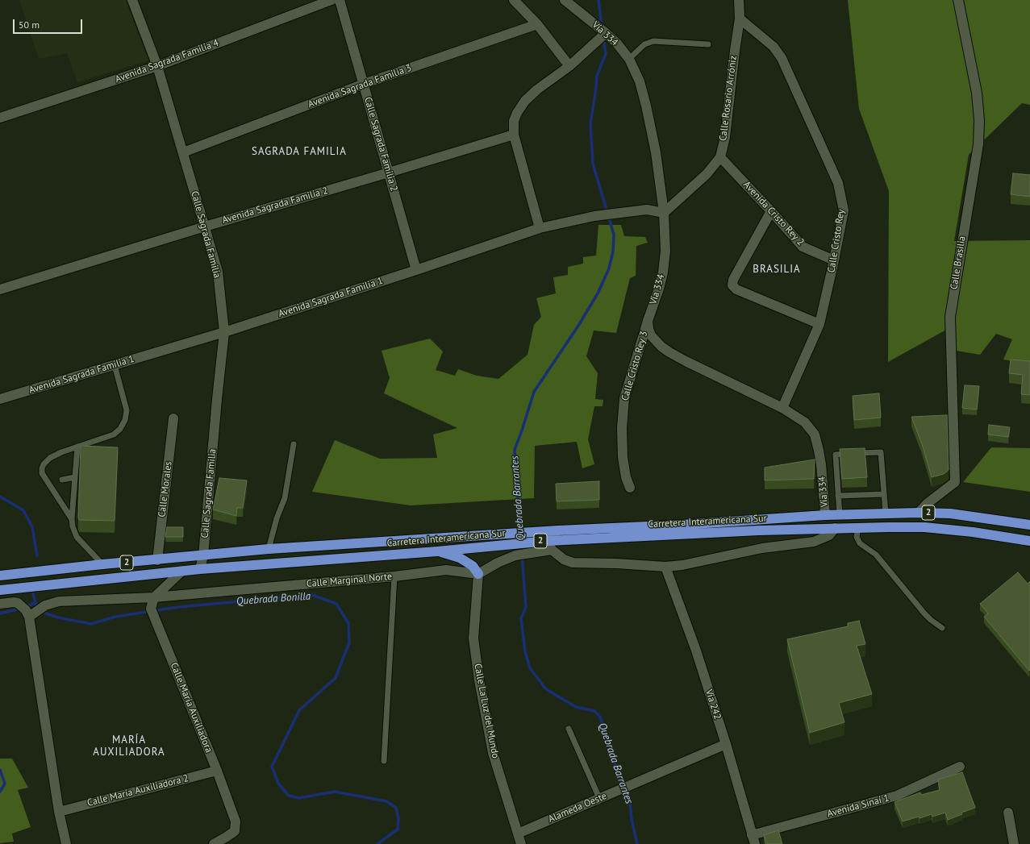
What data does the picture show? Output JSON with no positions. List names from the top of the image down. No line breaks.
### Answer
{"streets":{"highway":["2","Carretera Interamericana Sur"],"street":["Vía 334","Avenida Sagrada Familia 4","Avenida Sagrada Familia 3","Calle Rosario Arróniz","Calle Sagrada Familia 2","Avenida Sagrada Familia 2","Avenida Cristo Rey 2","Calle Sagrada Familia","Calle Cristo Rey","Calle Brasilia","Avenida Sagrada Familia 1","Calle Cristo Rey 3","Calle Morales","Calle Marginal Norte","Vía 242","Calle María Auxiliadora","Calle La Luz del Mundo","Calle María Auxiliadora 2","Avenida Sinaí 1","Alameda Oeste"]},"crossings":[["Vía 334","Calle Rosario Arróniz"],["Vía 334","Calle Cristo Rey"],["Vía 334","Avenida Sagrada Familia 1"],["Vía 334","Calle Cristo Rey 3"],["Vía 334","Carretera Interamericana Sur"],["Avenida Sagrada Familia 4","Calle Sagrada Familia"],["Avenida Sagrada Familia 3","Calle Sagrada Familia 2"],["Avenida Sagrada Familia 3","Calle Sagrada Familia"],["Calle Rosario Arróniz","Avenida Cristo Rey 2"],["Calle Rosario Arróniz","Calle Cristo Rey"],["Calle Rosario Arróniz","Avenida Sagrada Familia 1"],["Calle Sagrada Familia 2","Avenida Sagrada Familia 2"],["Calle Sagrada Familia 2","Avenida Sagrada Familia 1"],["Avenida Sagrada Familia 2","Calle Sagrada Familia"],["Avenida Cristo Rey 2","Calle Cristo Rey"],["Calle Sagrada Familia","Avenida Sagrada Familia 1"],["Calle Sagrada Familia","Carretera Interamericana Sur"],["Calle Brasilia","Carretera Interamericana Sur"],["Calle Morales","Carretera Interamericana Sur"],["Calle Marginal Norte","Calle María Auxiliadora"],["Calle Marginal Norte","Calle La Luz del Mundo"],["Vía 242","Avenida Sinaí 1"],["Vía 242","Alameda Oeste"],["Calle María Auxiliadora","Calle María Auxiliadora 2"],["Calle La Luz del Mundo","Alameda Oeste"]],"districts":["SAGRADA FAMILIA","BRASILIA","MARÍA AUXILIADORA"],"water":["Quebrada Barrantes","Quebrada Bonilla"],"scale_bar":"50 m"}
